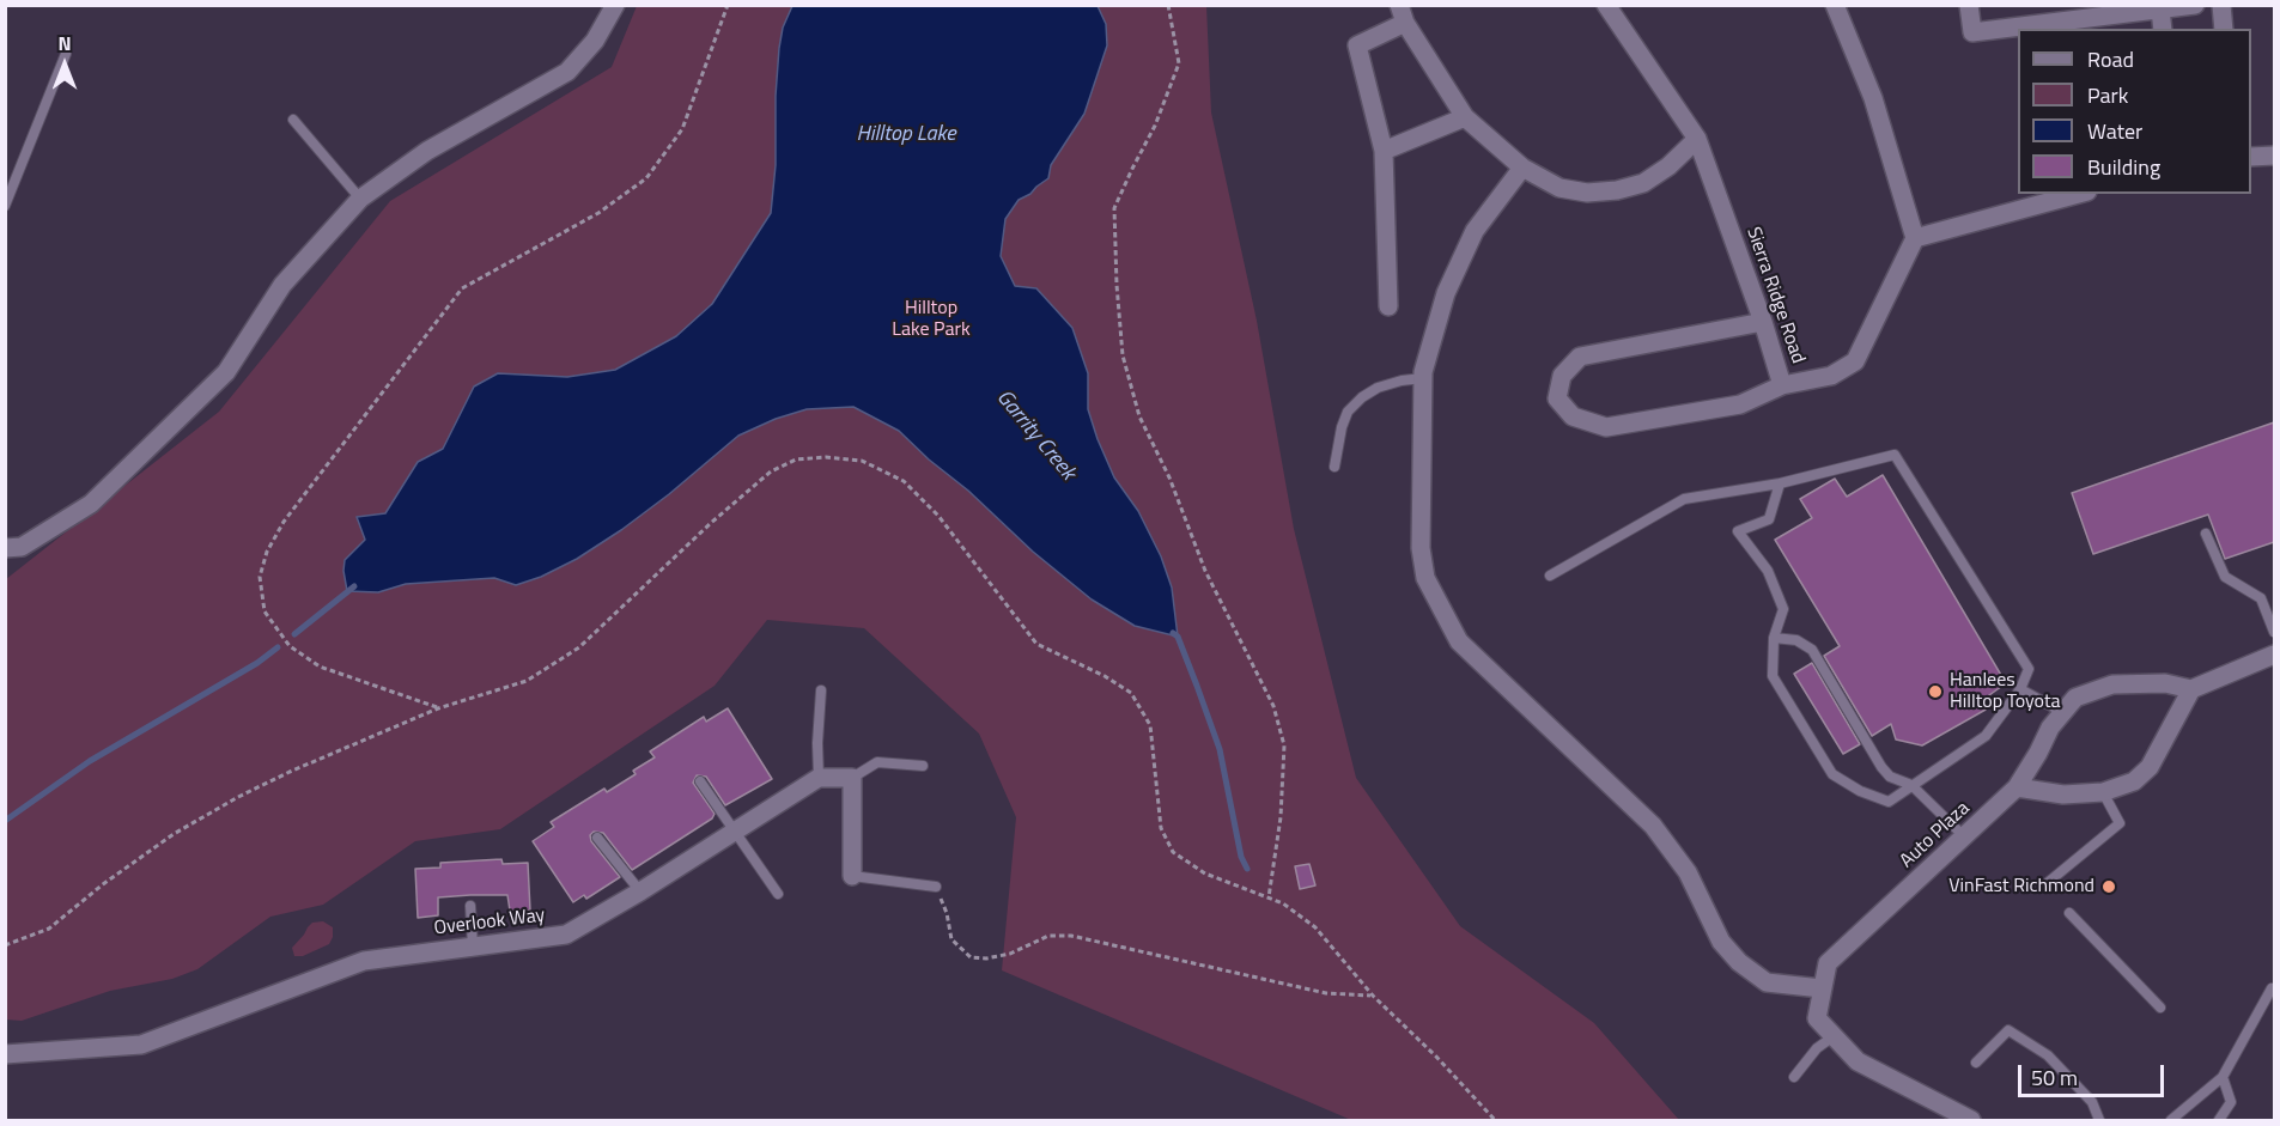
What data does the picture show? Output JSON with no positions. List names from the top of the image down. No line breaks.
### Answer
{"streets":{"street":["Sierra Ridge Road","Auto Plaza","Overlook Way"]},"water":["Hilltop Lake","Garrity Creek"],"parks":["Hilltop Lake Park"],"places":["Hanlees Hilltop Toyota","VinFast Richmond"],"legend":["Road","Park","Water","Building"],"scale_bar":"50 m","north":"top"}
